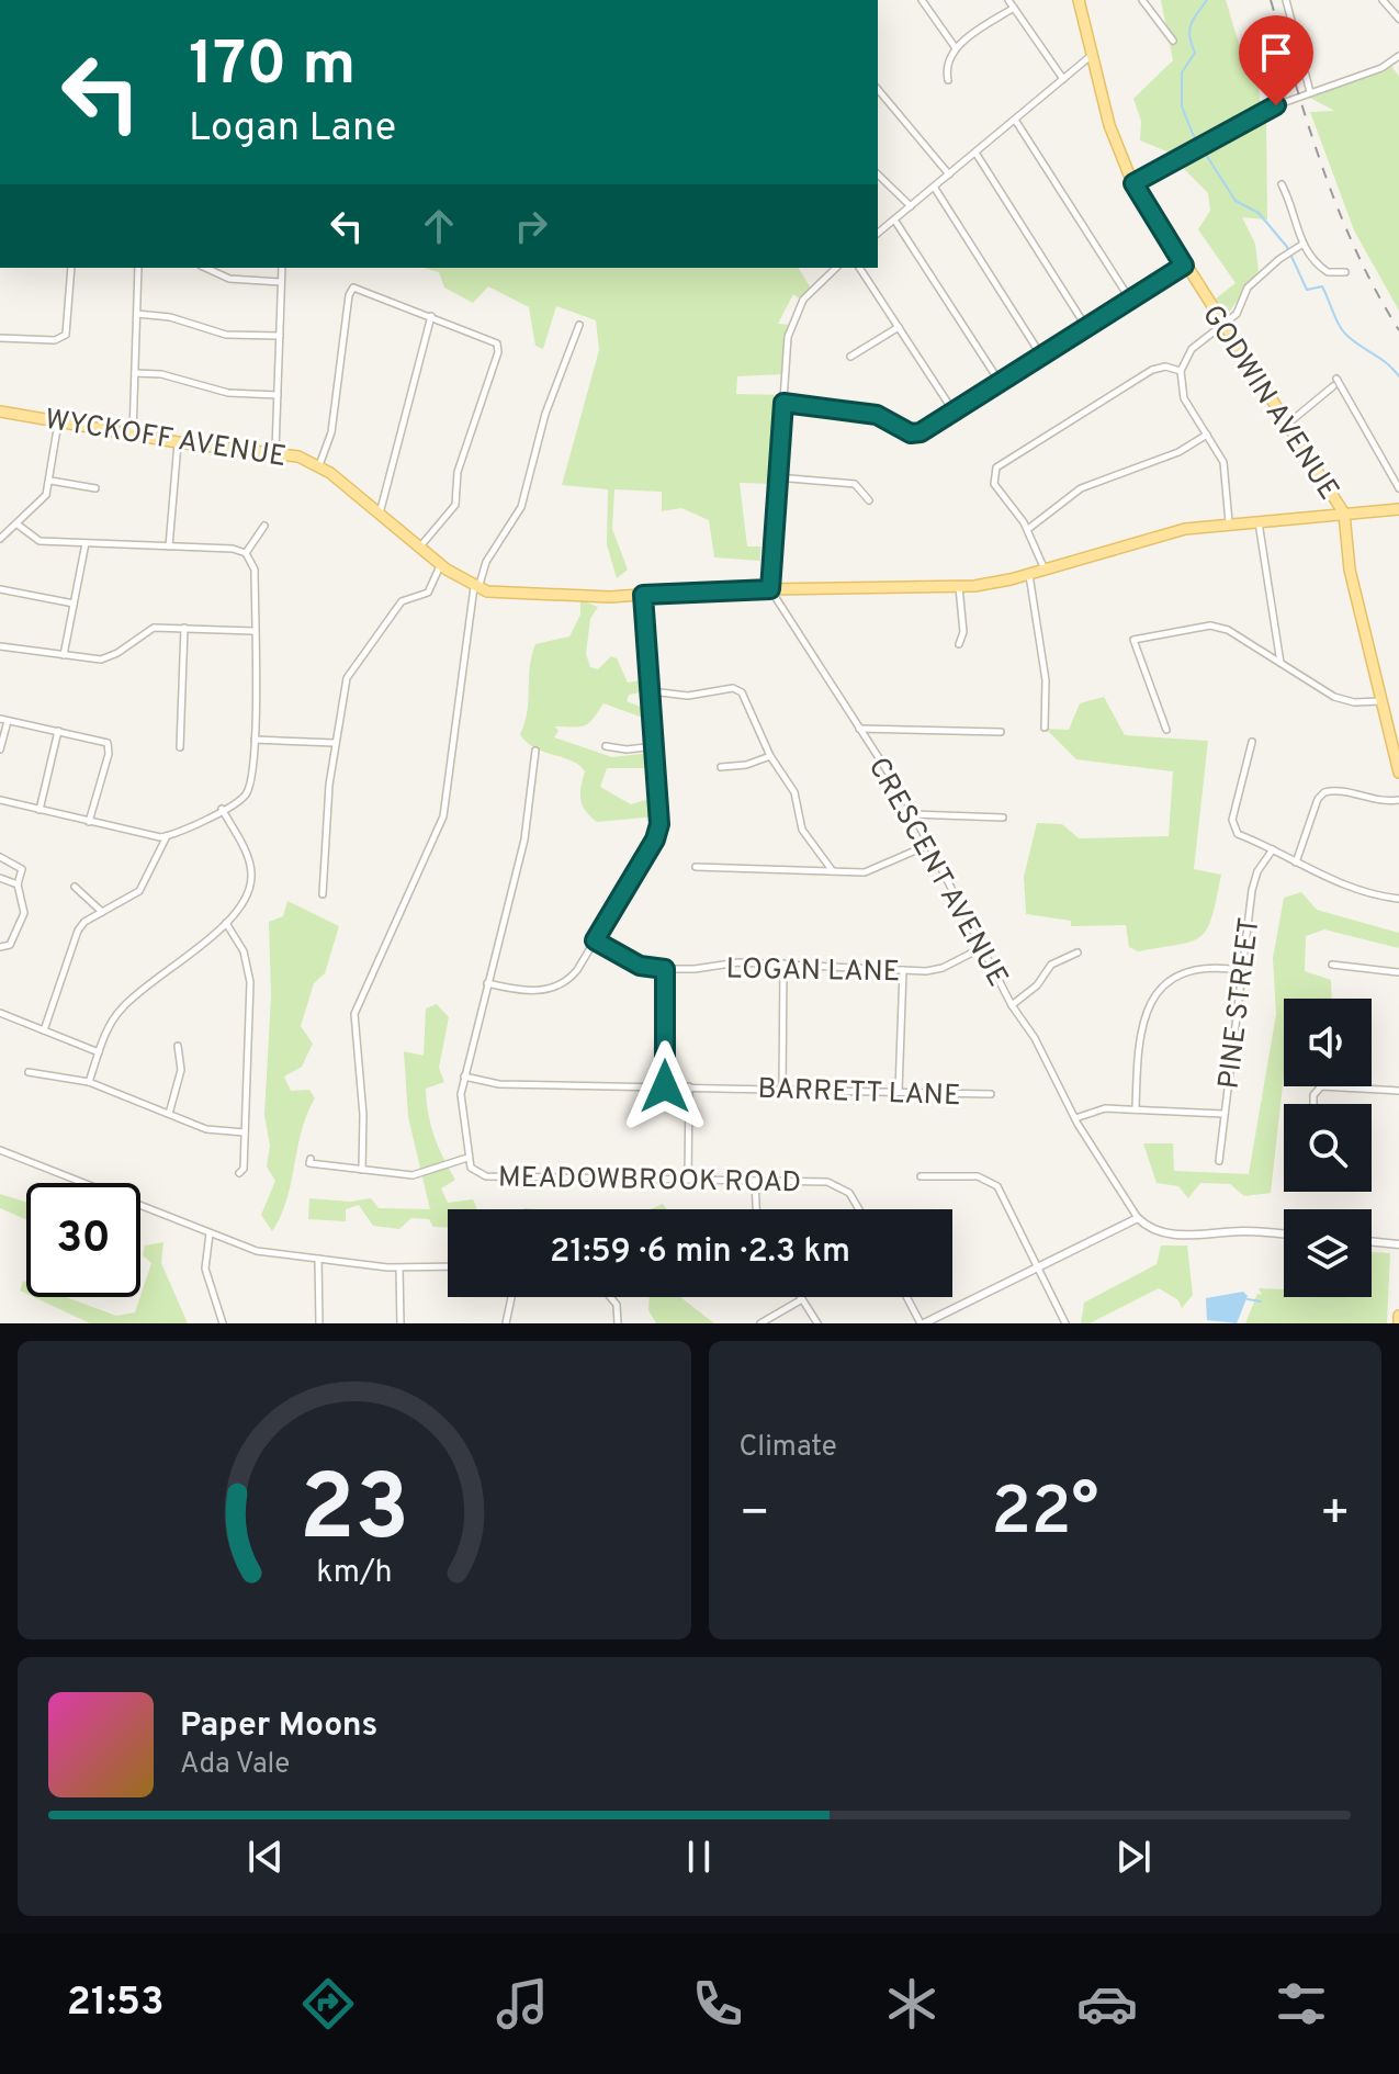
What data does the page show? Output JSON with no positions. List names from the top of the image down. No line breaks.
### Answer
{"streets":{"main road":["GODWIN AVENUE","WYCKOFF AVENUE"],"street":["CRESCENT AVENUE","LOGAN LANE","PINE STREET","BARRETT LANE","MEADOWBROOK ROAD"]},"crossings":[["CRESCENT AVENUE","LOGAN LANE"],["BARRETT LANE","MEADOWBROOK ROAD"]],"page":{"turn":["170 m","Logan Lane"],"limit":"30","trip":"21:59 · 6 min · 2.3 km","tile":"Climate","heat":["−","22°","+"],"song":["Paper Moons","Ada Vale"],"tabs":"21:53","gauge":["23","km/h"]}}
